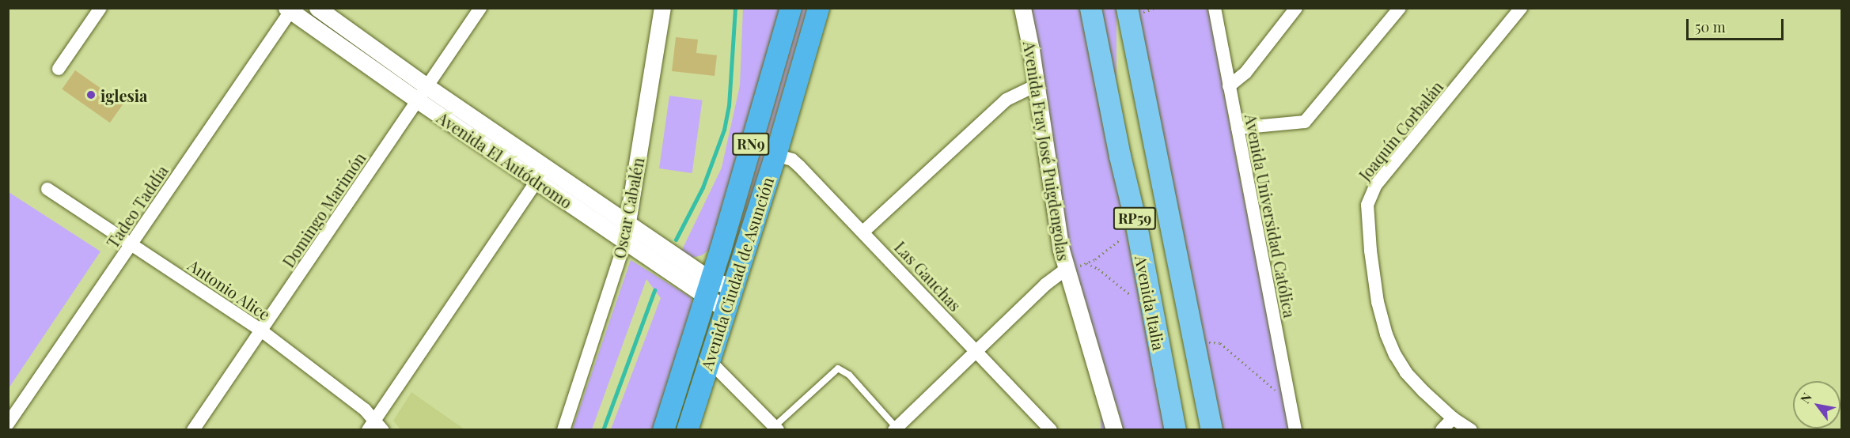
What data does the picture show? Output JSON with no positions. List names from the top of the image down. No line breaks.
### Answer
{"streets":{"highway":["RN9","Avenida Ciudad de Asunción"],"main road":["RP59","Avenida Italia"],"street":["Joaquín Corbalán","Avenida Fray José Puigdengolas","Avenida El Autódromo","Tadeo Taddía","Oscar Cabalén","Domingo Marimón","Avenida Universidad Católica","Las Gauchas","Antonio Alice"]},"crossings":[["Avenida El Autódromo","Tadeo Taddía"],["Avenida El Autódromo","Oscar Cabalén"],["Avenida El Autódromo","Domingo Marimón"],["Avenida El Autódromo","Avenida Ciudad de Asunción"],["Tadeo Taddía","Antonio Alice"],["Domingo Marimón","Antonio Alice"],["Avenida Ciudad de Asunción","Las Gauchas"]],"places":["iglesia"],"scale_bar":"50 m","north":"top left"}
